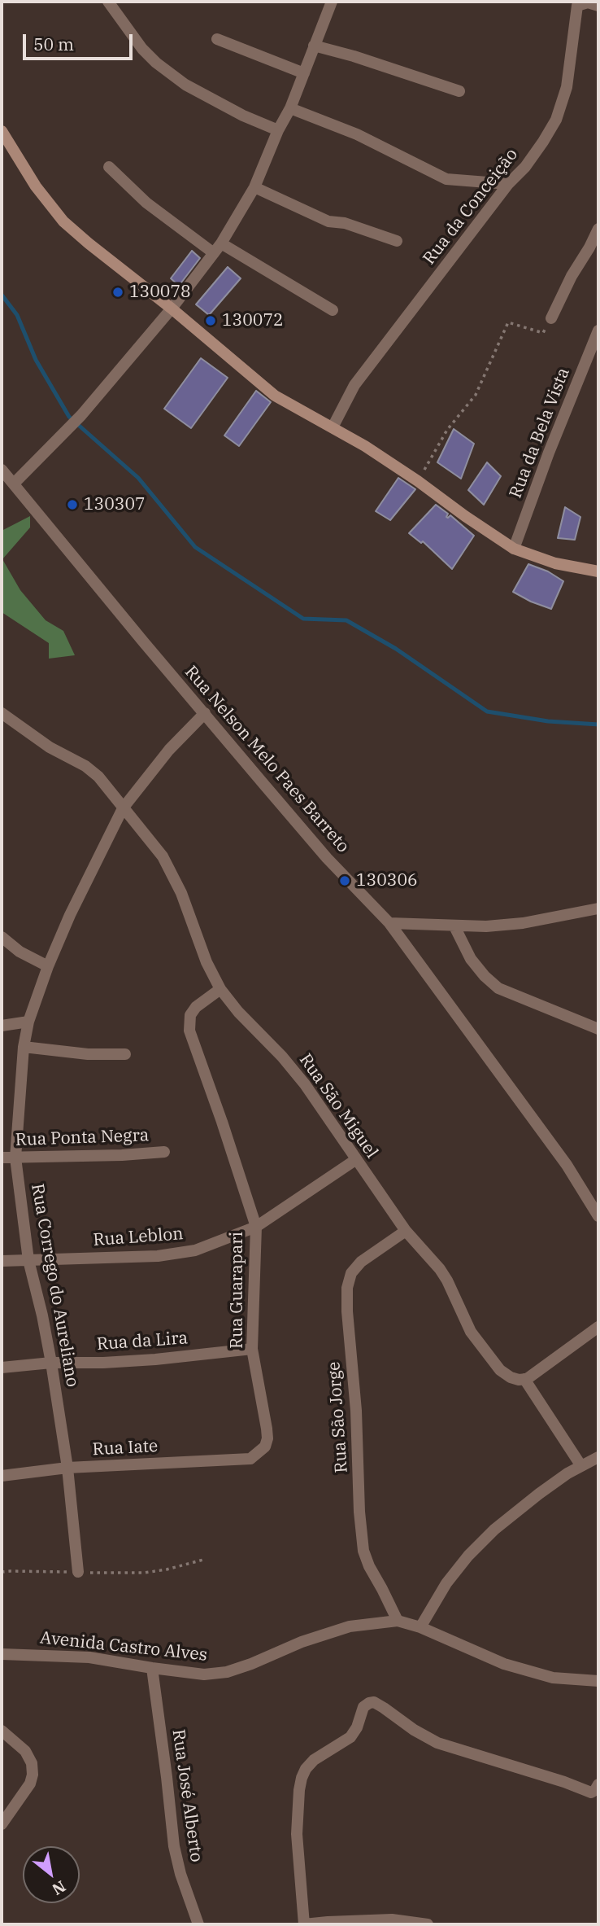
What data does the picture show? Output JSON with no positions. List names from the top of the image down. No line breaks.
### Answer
{"streets":{"street":["Rua da Conceição","Rua da Bela Vista","Rua Nelson Melo Paes Barreto","Rua São Miguel","Rua Ponta Negra","Rua Leblon","Rua Corrego do Aureliano","Rua Guarapari","Rua da Lira","Rua São Jorge","Rua Iate","Avenida Castro Alves","Rua José Alberto"]},"crossings":[["Rua Nelson Melo Paes Barreto","Rua Corrego do Aureliano"],["Rua São Miguel","Rua Leblon"],["Rua São Miguel","Rua Corrego do Aureliano"],["Rua São Miguel","Rua Guarapari"],["Rua São Miguel","Rua São Jorge"],["Rua Ponta Negra","Rua Corrego do Aureliano"],["Rua Leblon","Rua Corrego do Aureliano"],["Rua Leblon","Rua Guarapari"],["Rua Corrego do Aureliano","Rua da Lira"],["Rua Corrego do Aureliano","Rua Iate"],["Rua Guarapari","Rua da Lira"],["Rua Guarapari","Rua Iate"],["Rua São Jorge","Avenida Castro Alves"],["Avenida Castro Alves","Rua José Alberto"]],"places":["130078","130072","130307","130306"],"scale_bar":"50 m","north":"bottom right"}
